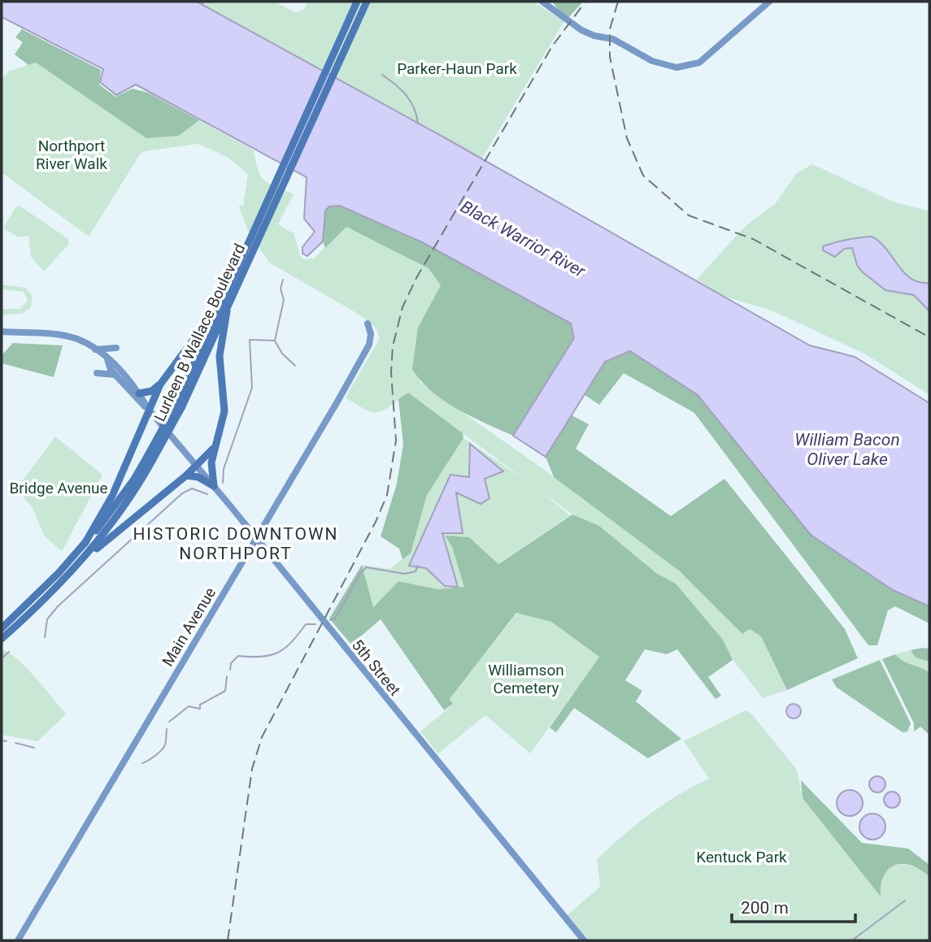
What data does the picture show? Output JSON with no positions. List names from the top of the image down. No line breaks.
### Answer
{"streets":{"highway":["Lurleen B Wallace Boulevard"],"main road":["Main Avenue","5th Street"]},"crossings":[["Main Avenue","5th Street"]],"districts":["HISTORIC DOWNTOWN NORTHPORT"],"water":["Black Warrior River","William Bacon Oliver Lake"],"parks":["Parker-Haun Park","Northport River Walk","Bridge Avenue","Williamson Cemetery","Kentuck Park"],"scale_bar":"200 m"}
